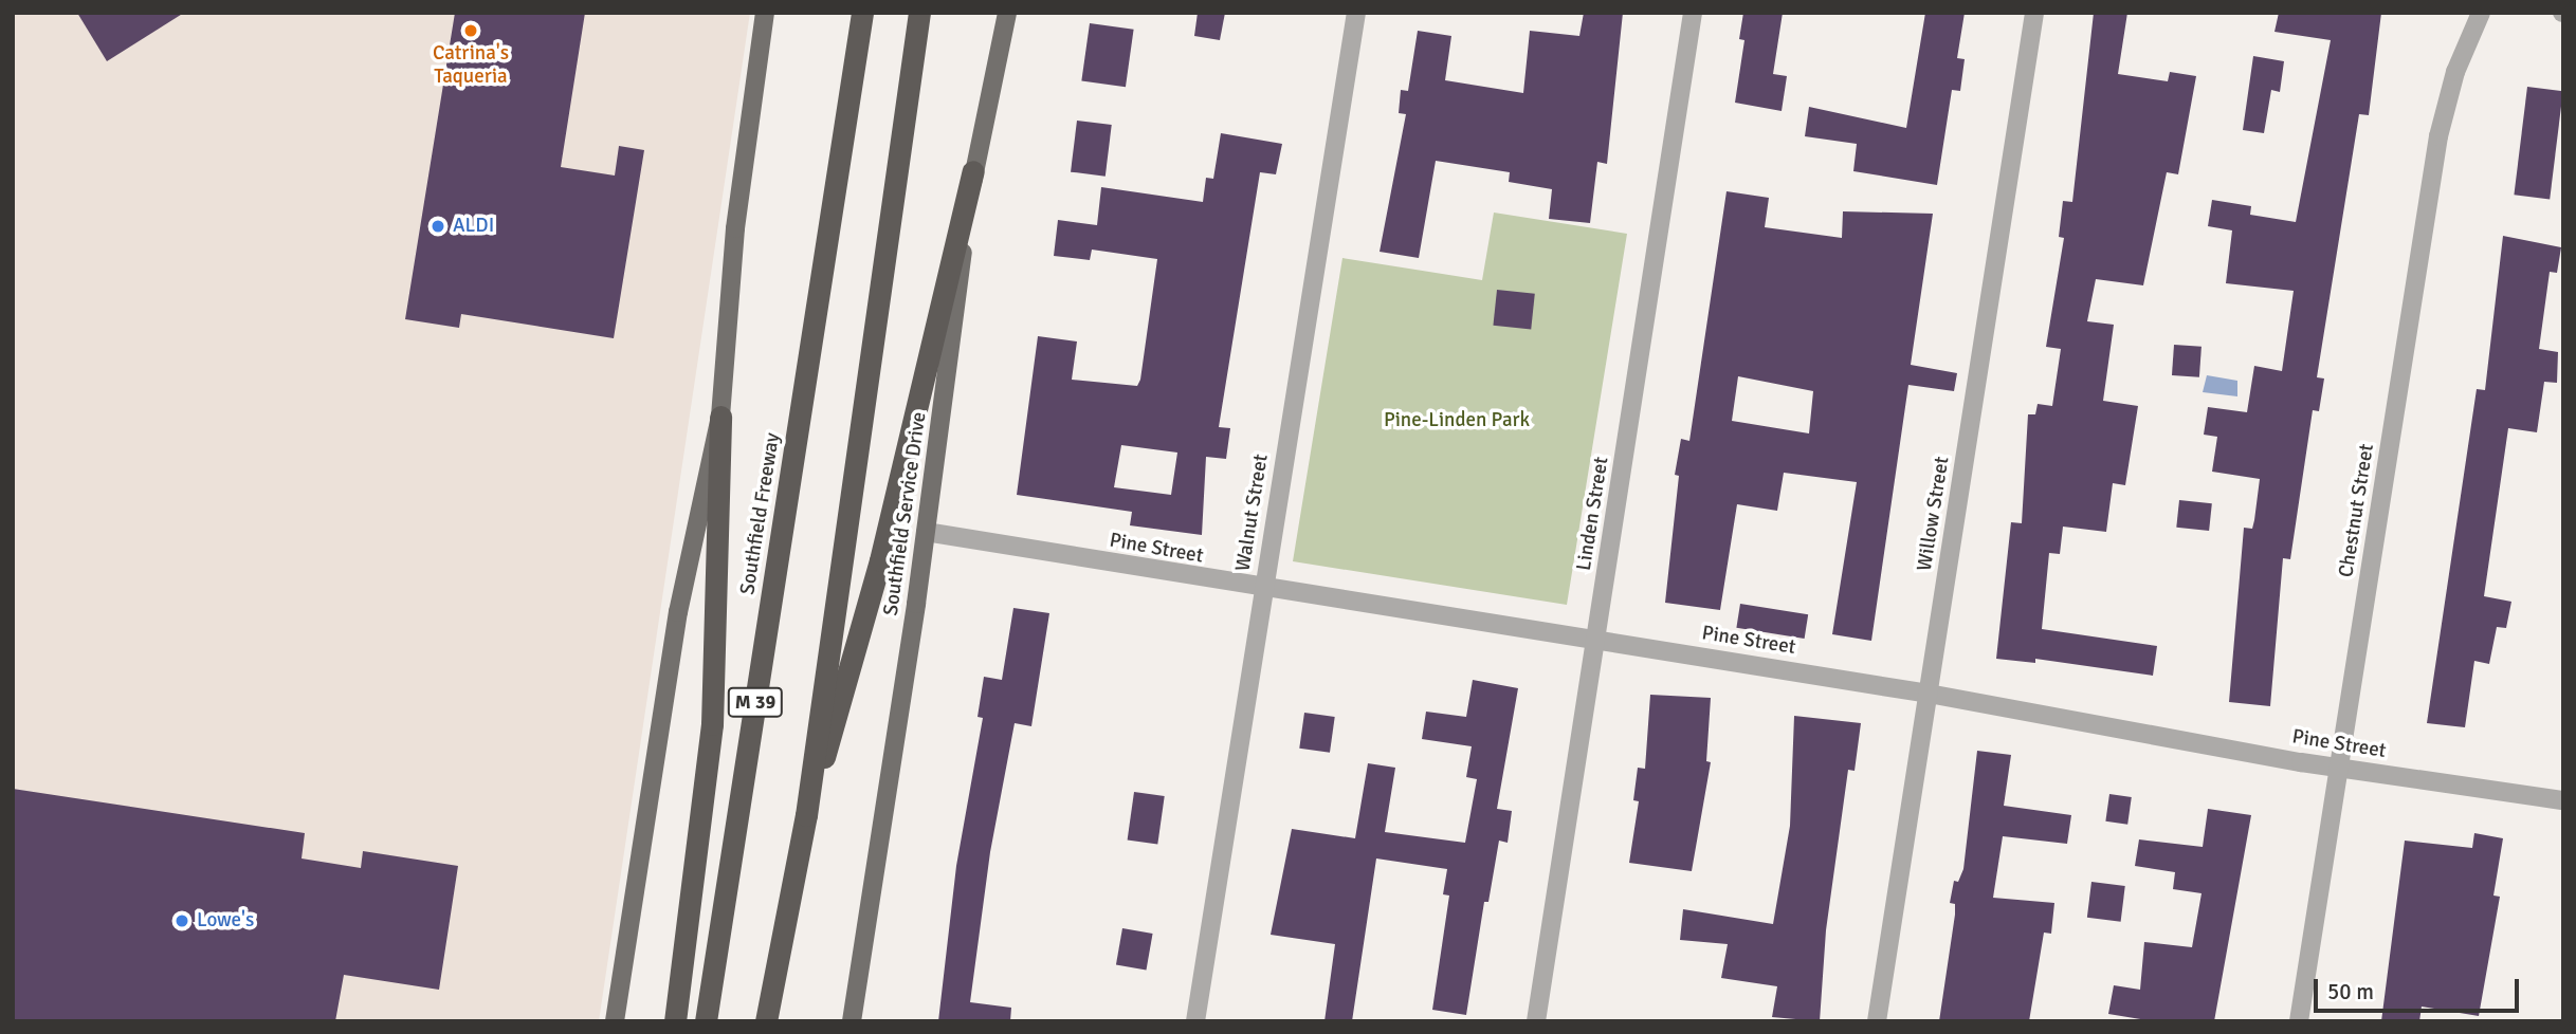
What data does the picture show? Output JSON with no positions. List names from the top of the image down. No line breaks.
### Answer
{"streets":{"highway":["Southfield Freeway","M 39"],"main road":["Southfield Service Drive"],"street":["Chestnut Street","Walnut Street","Linden Street","Willow Street","Pine Street"]},"crossings":[["Chestnut Street","Pine Street"],["Walnut Street","Pine Street"],["Southfield Service Drive","Pine Street"],["Linden Street","Pine Street"],["Willow Street","Pine Street"]],"parks":["Pine-Linden Park"],"places":["Catrina's Taqueria","ALDI","Lowe's"],"scale_bar":"50 m"}
